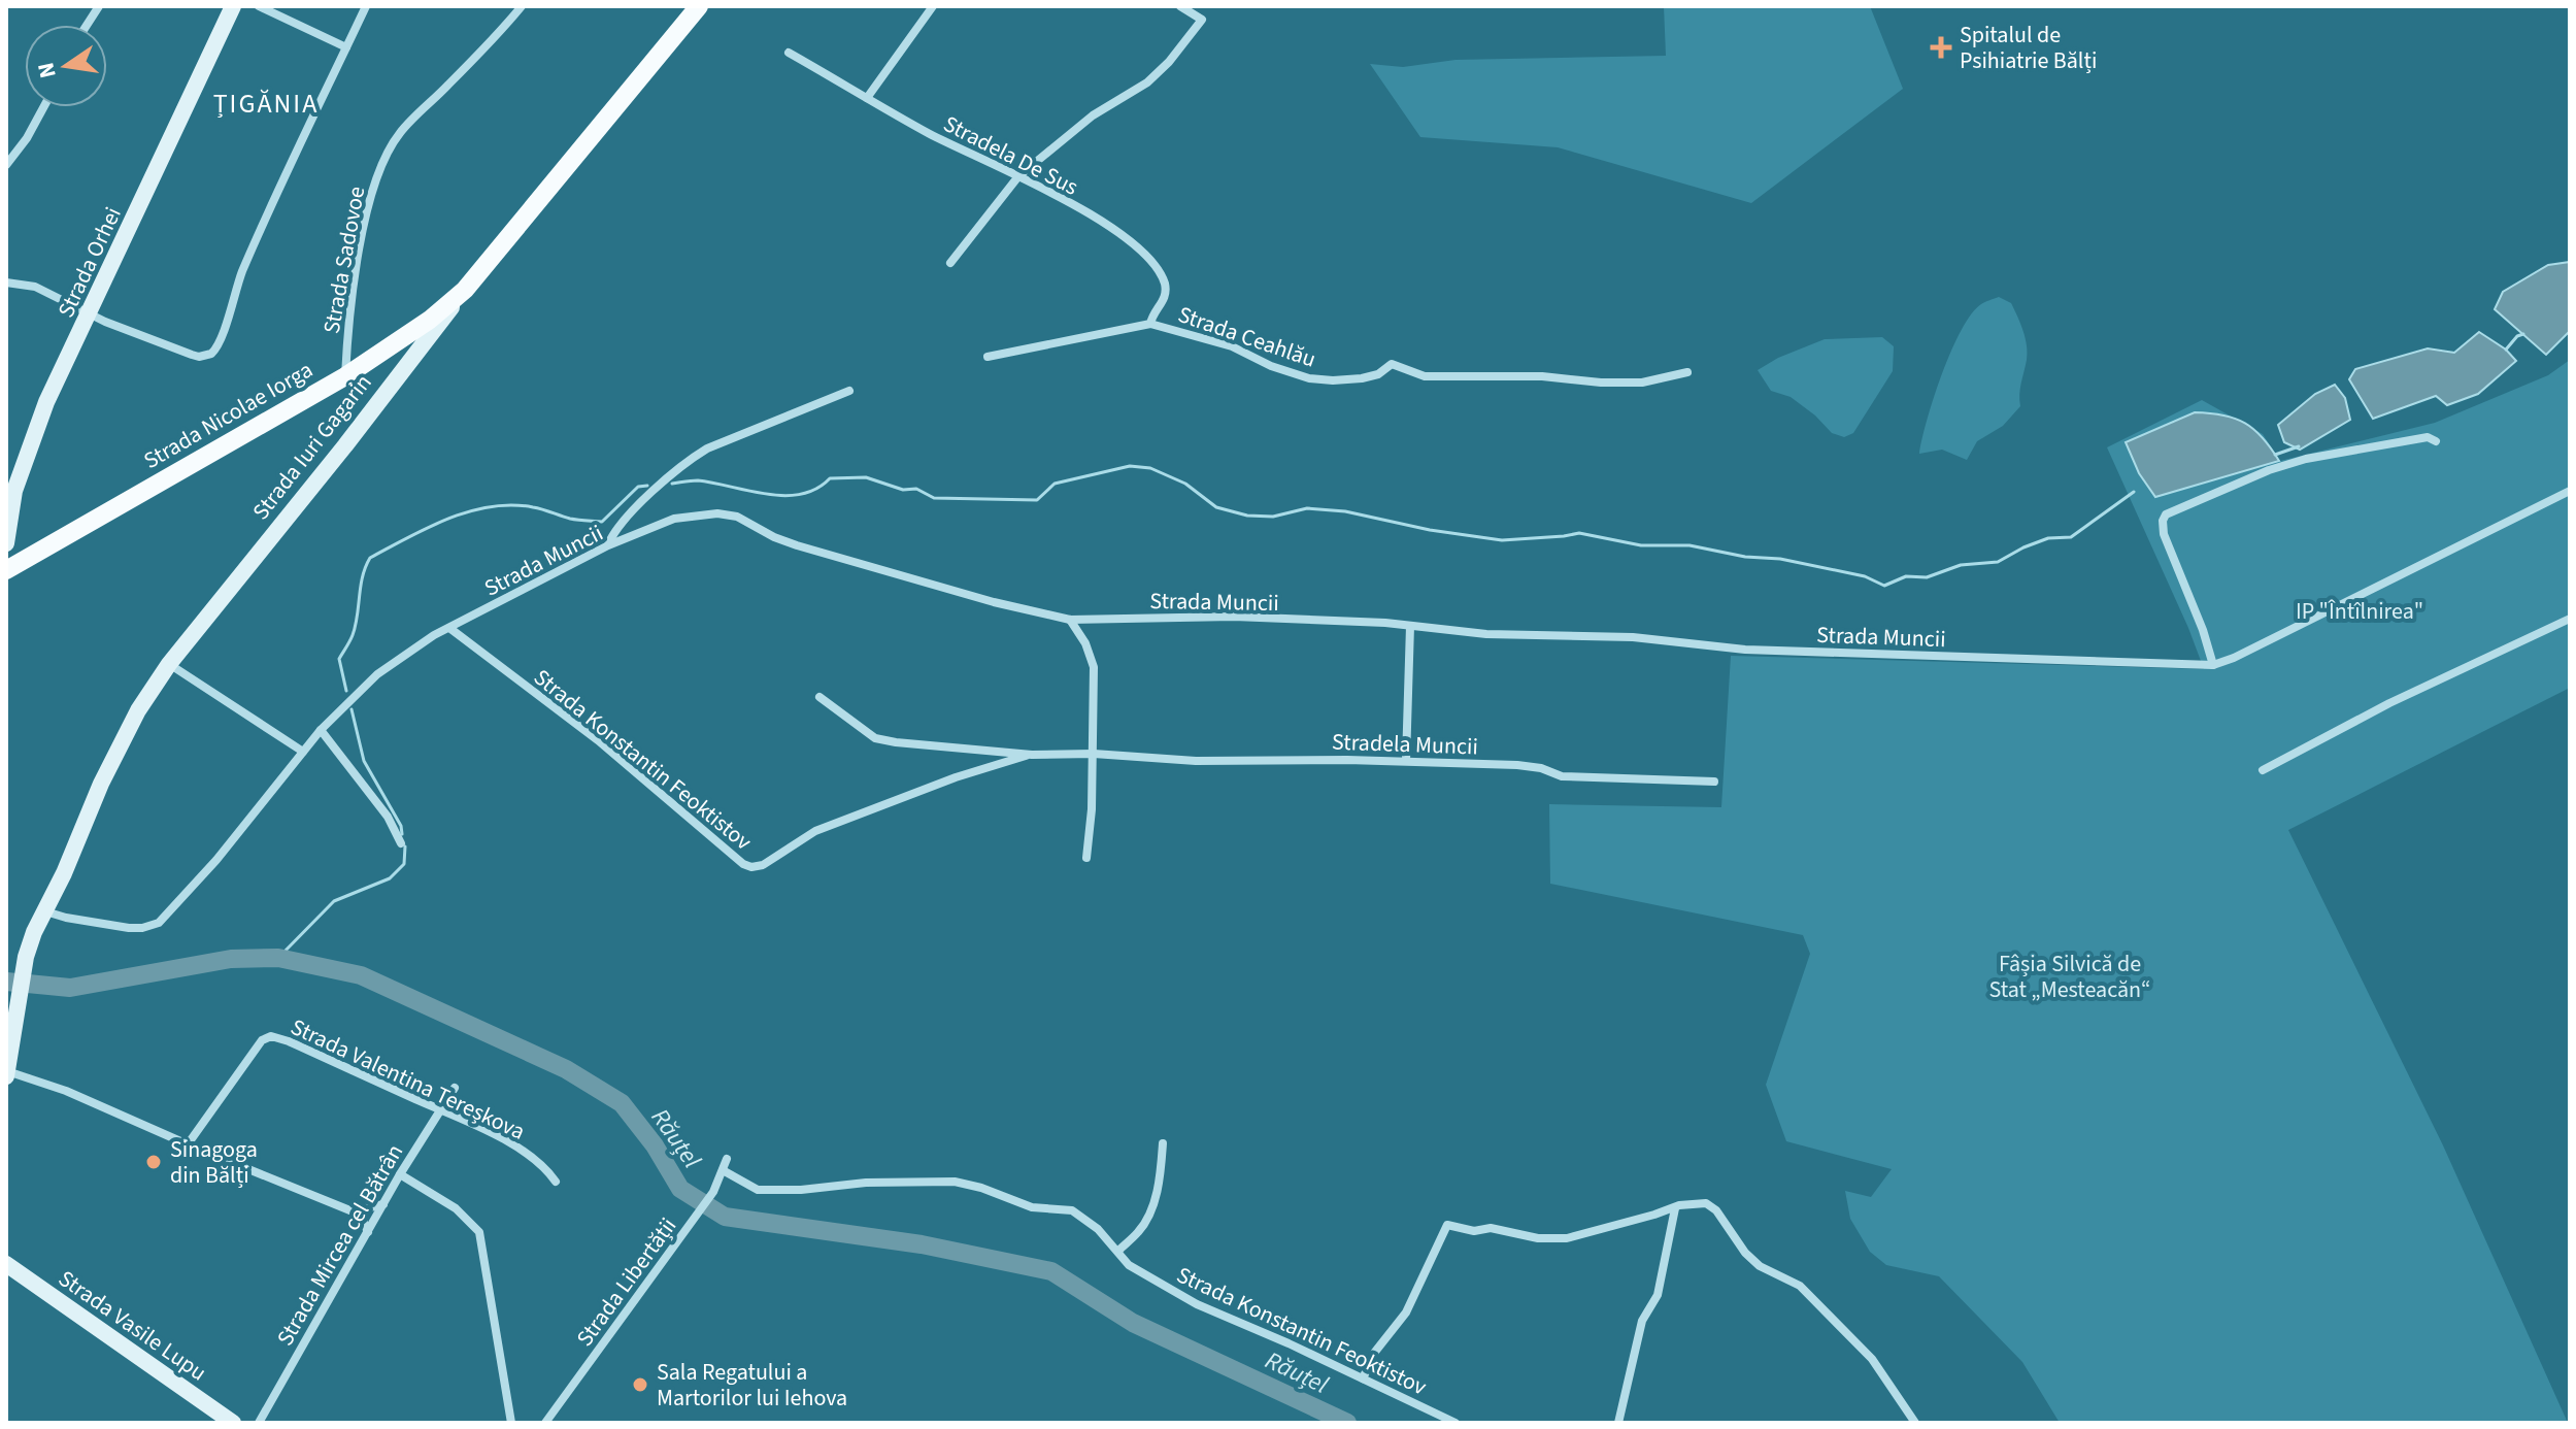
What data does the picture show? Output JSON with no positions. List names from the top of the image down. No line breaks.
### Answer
{"streets":{"main road":["Strada Nicolae Iorga","Strada Iuri Gagarin"],"street":["Stradela De Sus","Strada Sadovoe","Strada Orhei","Strada Ceahlău","Strada Muncii","Stradela Muncii","Strada Konstantin Feoktistov","Strada Valentina Tereșkova","Strada Mircea cel Bătrân","Strada Libertății","Strada Vasile Lupu"]},"crossings":[["Stradela De Sus","Strada Ceahlău"],["Strada Sadovoe","Strada Nicolae Iorga"],["Strada Nicolae Iorga","Strada Iuri Gagarin"],["Strada Iuri Gagarin","Strada Muncii"],["Strada Muncii","Strada Konstantin Feoktistov"],["Stradela Muncii","Strada Konstantin Feoktistov"],["Strada Konstantin Feoktistov","Strada Libertății"],["Strada Valentina Tereșkova","Strada Mircea cel Bătrân"]],"districts":["ȚIGĂNIA"],"water":["Răuțel"],"parks":["IP \"Întîlnirea\"","Fâșia Silvică de Stat „Mesteacăn“"],"places":{"health":["Spitalul de Psihiatrie Bălți"],"other":["Sinagoga din Bălți","Sala Regatului a Martorilor lui Iehova"]},"north":"left"}
